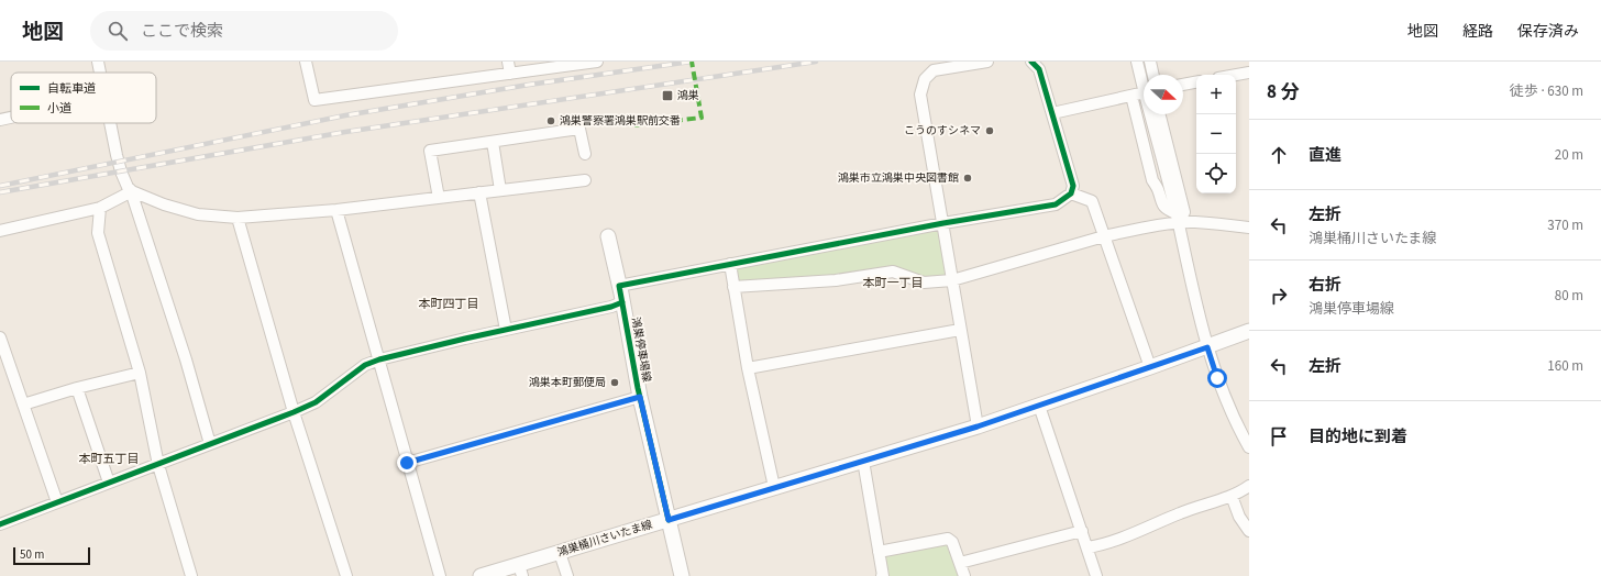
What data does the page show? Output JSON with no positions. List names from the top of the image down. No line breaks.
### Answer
{"streets":{"main road":["鴻巣停車場線","鴻巣桶川さいたま線"]},"crossings":[["鴻巣停車場線","鴻巣桶川さいたま線"]],"districts":["本町一丁目","本町四丁目","本町五丁目"],"places":{"transit":["鴻巣"],"other":["鴻巣警察署鴻巣駅前交番","こうのすシネマ","鴻巣市立鴻巣中央図書館","鴻巣本町郵便局"]},"legend":["自転車道","小道"],"scale_bar":"50 m","north":"right","page":{"header":"地図","search":"ここで検索","nav":["地図","経路","保存済み"],"heading":["8 分","徒歩 · 630 m"],"map_buttons":["+","−"],"list":[["直進","20 m"],["左折","鴻巣桶川さいたま線","370 m"],["右折","鴻巣停車場線","80 m"],["左折","160 m"],"目的地に到着"],"scale":"50 m"}}
